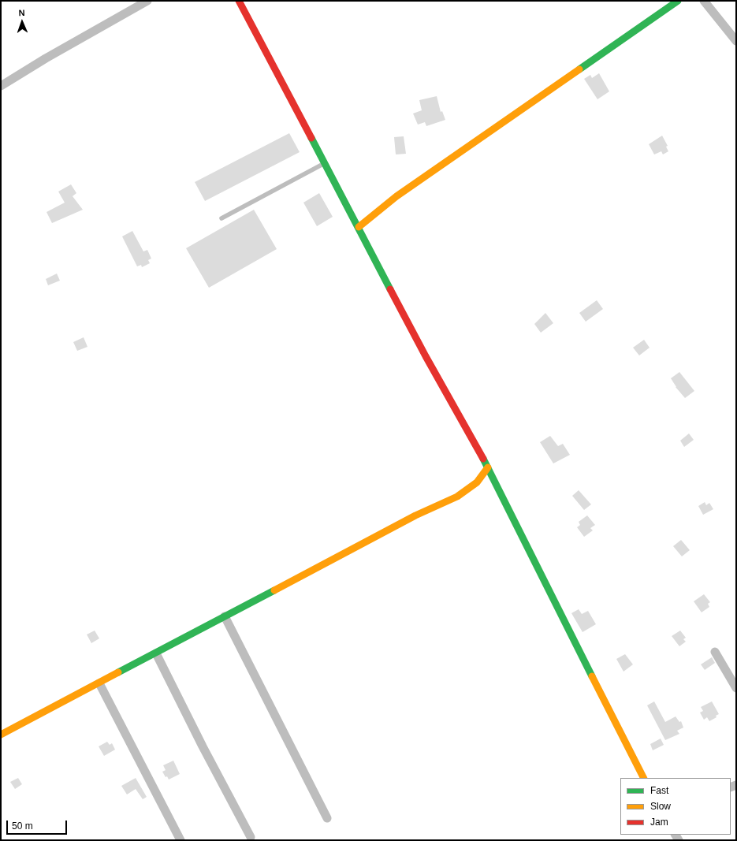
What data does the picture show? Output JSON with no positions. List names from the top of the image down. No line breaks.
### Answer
{"legend":["Fast","Slow","Jam"],"scale_bar":"50 m","north":"top"}
